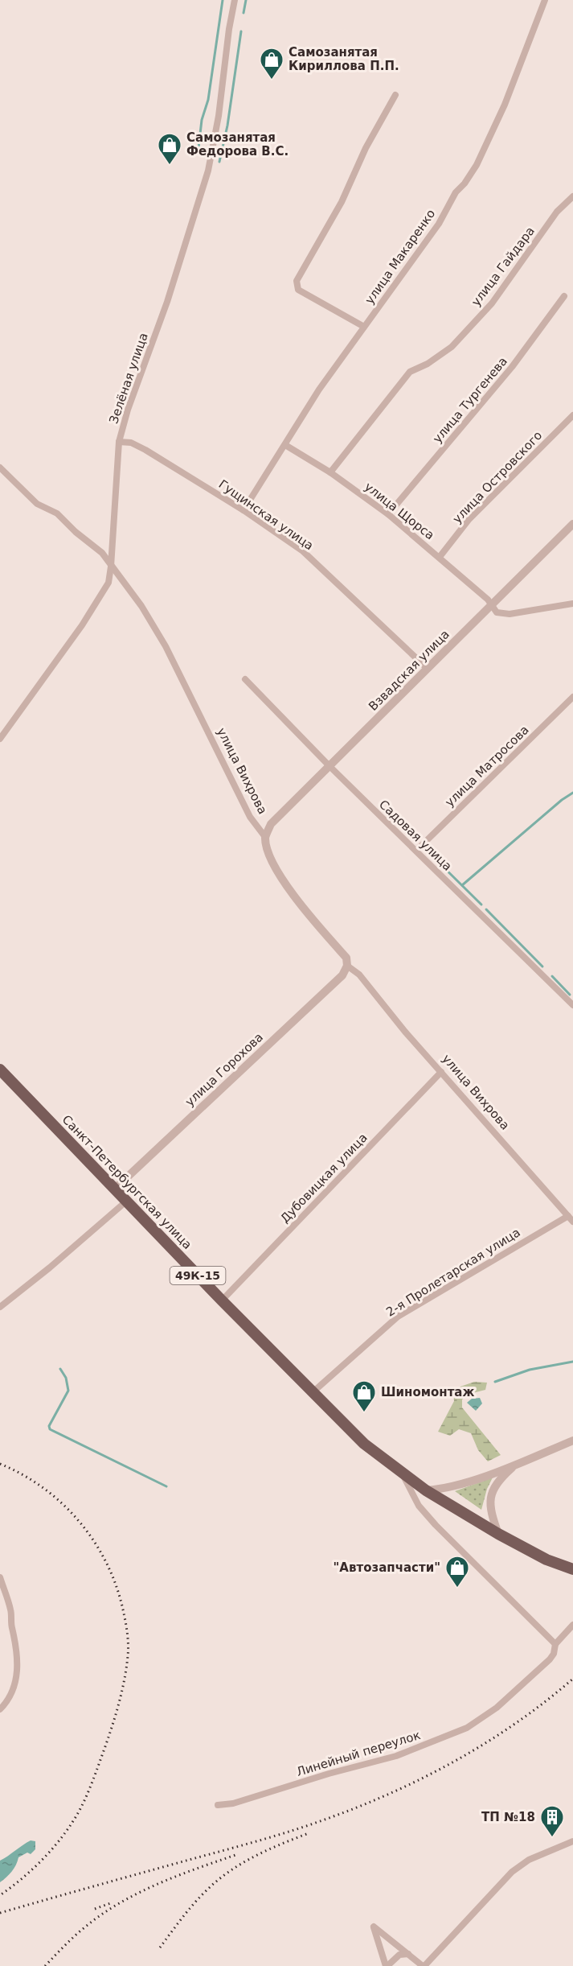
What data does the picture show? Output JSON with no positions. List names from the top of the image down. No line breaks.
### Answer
{"streets":{"main road":["Санкт-Петербургская улица","49К-15"],"street":["улица Макаренко","улица Гайдара","Зелёная улица","улица Тургенева","улица Островского","улица Щорса","Гущинская улица","Взвадская улица","улица Матросова","улица Вихрова","Садовая улица","улица Горохова","Дубовицкая улица","2-я Пролетарская улица","Линейный переулок"]},"crossings":[["улица Макаренко","улица Щорса"],["улица Макаренко","Гущинская улица"],["улица Гайдара","улица Щорса"],["Зелёная улица","Гущинская улица"],["Зелёная улица","улица Вихрова"],["улица Тургенева","улица Щорса"],["улица Островского","улица Щорса"],["улица Щорса","Взвадская улица"],["Гущинская улица","Взвадская улица"],["Взвадская улица","улица Вихрова"],["Взвадская улица","Садовая улица"],["улица Матросова","Садовая улица"],["улица Вихрова","улица Горохова"],["улица Вихрова","Дубовицкая улица"],["улица Вихрова","2-я Пролетарская улица"],["улица Горохова","Санкт-Петербургская улица"],["Дубовицкая улица","Санкт-Петербургская улица"],["Санкт-Петербургская улица","2-я Пролетарская улица"],["Санкт-Петербургская улица","49К-15"],["Санкт-Петербургская улица","Линейный переулок"]],"places":{"shop":["Самозанятая Кириллова П.П.","Самозанятая Федорова В.С.","Шиномонтаж","\"Автозапчасти\""],"building":["ТП №18"]}}
